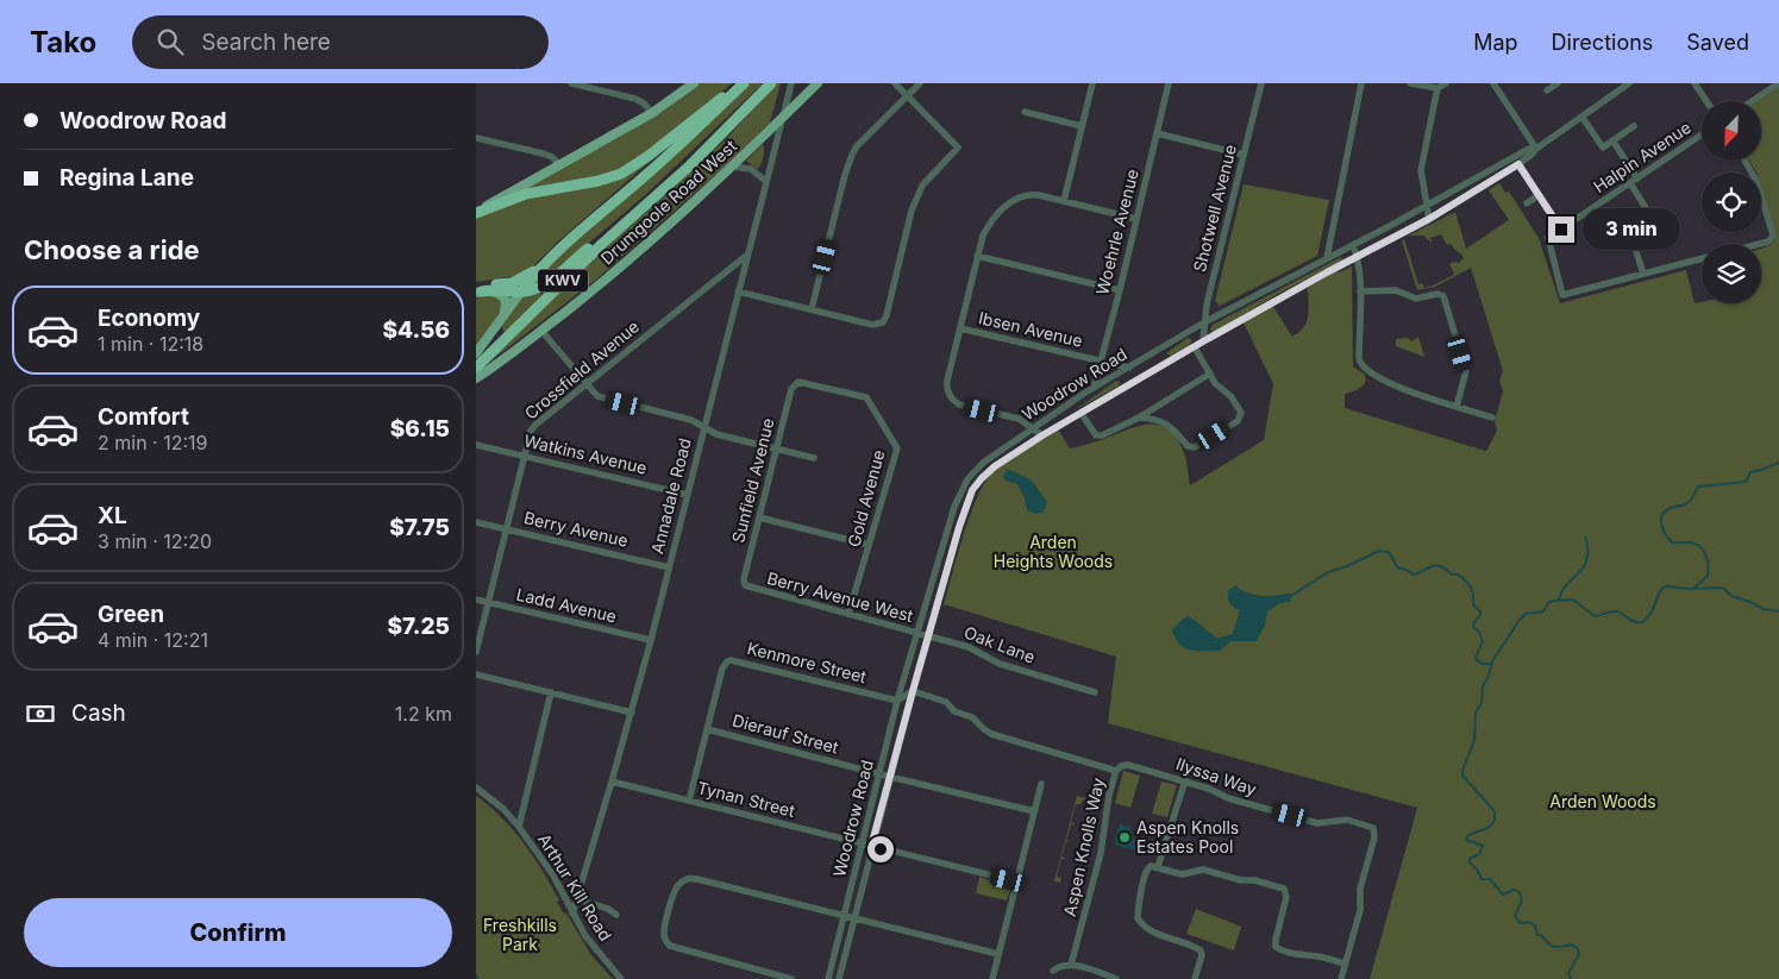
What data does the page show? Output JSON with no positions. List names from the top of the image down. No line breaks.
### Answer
{"streets":{"highway":["KWV"],"main road":["Drumgoole Road West"],"street":["Halpin Avenue","Shotwell Avenue","Woehrle Avenue","Ibsen Avenue","Crossfield Avenue","Woodrow Road","Watkins Avenue","Sunfield Avenue","Annadale Road","Gold Avenue","Berry Avenue","Berry Avenue West","Ladd Avenue","Oak Lane","Kenmore Street","Dierauf Street","Ilyssa Way","Tynan Street","Aspen Knolls Way","Arthur Kill Road"]},"crossings":[["Drumgoole Road West","Annadale Road"],["Shotwell Avenue","Woodrow Road"],["Woehrle Avenue","Ibsen Avenue"],["Woehrle Avenue","Woodrow Road"],["Ibsen Avenue","Woodrow Road"],["Crossfield Avenue","Watkins Avenue"],["Crossfield Avenue","Annadale Road"],["Crossfield Avenue","Berry Avenue"],["Crossfield Avenue","Ladd Avenue"],["Woodrow Road","Berry Avenue West"],["Woodrow Road","Oak Lane"],["Woodrow Road","Kenmore Street"],["Woodrow Road","Dierauf Street"],["Woodrow Road","Ilyssa Way"],["Woodrow Road","Tynan Street"],["Watkins Avenue","Annadale Road"],["Sunfield Avenue","Gold Avenue"],["Sunfield Avenue","Berry Avenue West"],["Annadale Road","Berry Avenue"],["Annadale Road","Ladd Avenue"],["Annadale Road","Tynan Street"],["Annadale Road","Arthur Kill Road"],["Gold Avenue","Berry Avenue West"],["Berry Avenue West","Oak Lane"],["Kenmore Street","Dierauf Street"],["Kenmore Street","Tynan Street"],["Ilyssa Way","Aspen Knolls Way"]],"parks":["Arden Heights Woods","Arden Woods","Freshkills Park"],"places":["Aspen Knolls Estates Pool"],"north":"bottom left","page":{"header":"Tako","search":"Search here","nav":["Map","Directions","Saved"],"banner":["Woodrow Road","Regina Lane"],"bubble":"3 min","heading":"Choose a ride","list":[{"name":"Economy","note":"1 min · 12:18","value":"$4.56"},{"name":"Comfort","note":"2 min · 12:19","value":"$6.15"},{"name":"XL","note":"3 min · 12:20","value":"$7.75"},{"name":"Green","note":"4 min · 12:21","value":"$7.25"}],"pay":["Cash","1.2 km"],"buttons":"Confirm"}}
